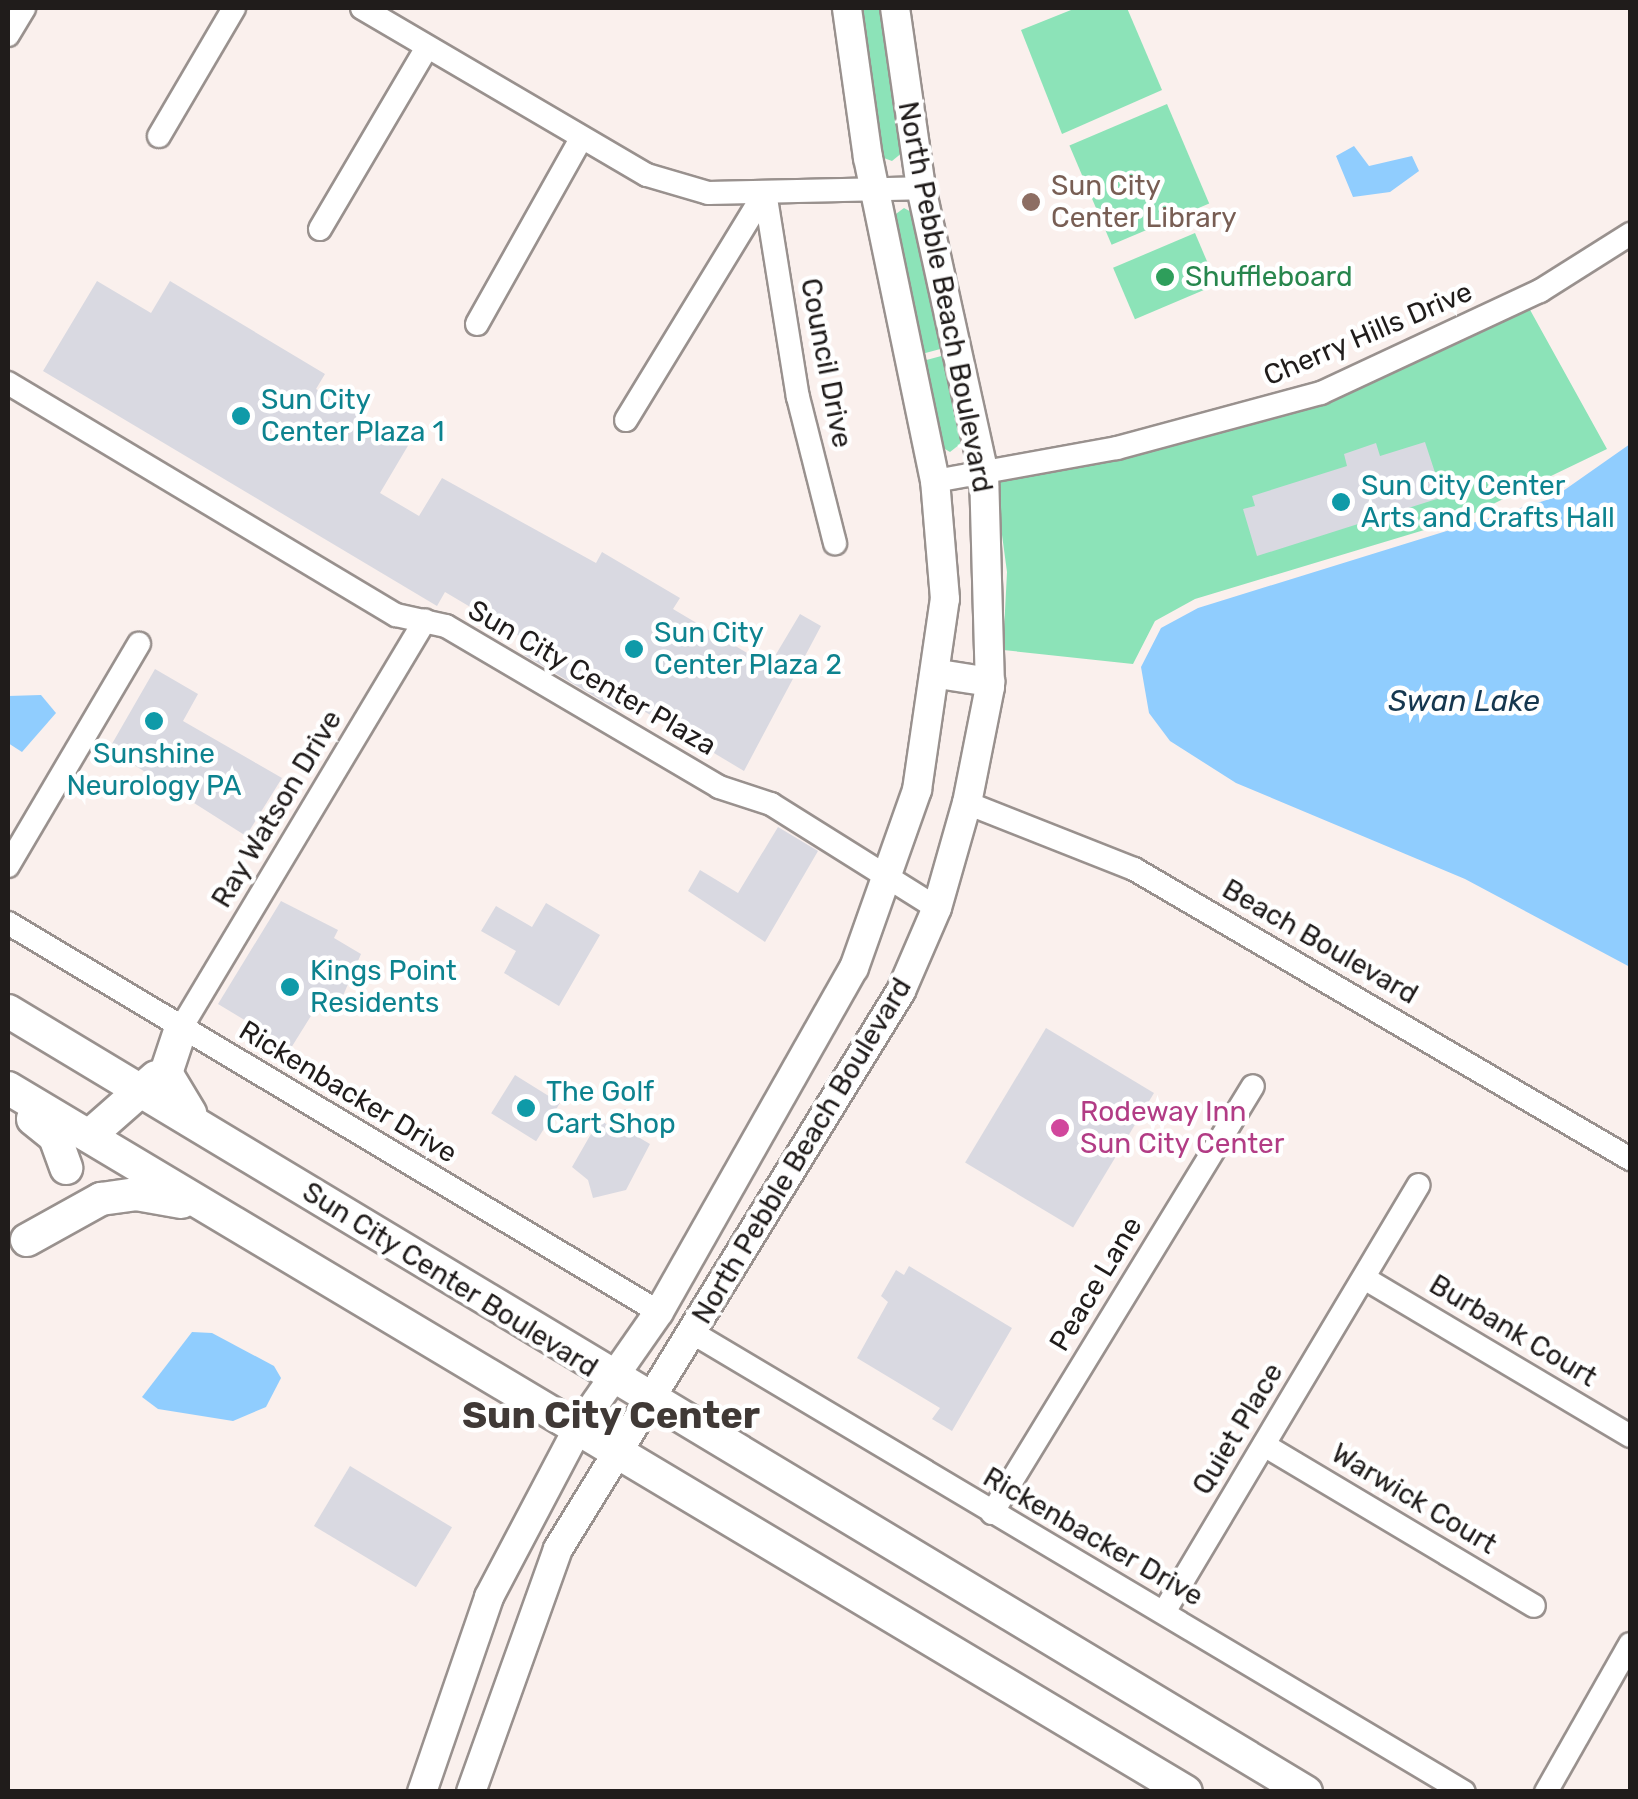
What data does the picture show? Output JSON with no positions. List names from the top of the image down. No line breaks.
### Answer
{"streets":{"main road":["Sun City Center Boulevard"],"street":["North Pebble Beach Boulevard","Cherry Hills Drive","Council Drive","Sun City Center Plaza","Ray Watson Drive","Beach Boulevard","Rickenbacker Drive","Peace Lane","Burbank Court","Quiet Place","Warwick Court"]},"crossings":[["North Pebble Beach Boulevard","Cherry Hills Drive"],["North Pebble Beach Boulevard","Sun City Center Plaza"],["North Pebble Beach Boulevard","Beach Boulevard"],["North Pebble Beach Boulevard","Rickenbacker Drive"],["North Pebble Beach Boulevard","Sun City Center Boulevard"],["Sun City Center Plaza","Ray Watson Drive"],["Ray Watson Drive","Rickenbacker Drive"],["Rickenbacker Drive","Peace Lane"],["Rickenbacker Drive","Quiet Place"],["Burbank Court","Quiet Place"],["Quiet Place","Warwick Court"]],"districts":["Sun City Center"],"water":["Swan Lake"],"places":["Sun City Center Library","Shuffleboard","Sun City Center Plaza 1","Sun City Center Arts and Crafts Hall","Sun City Center Plaza 2","Sunshine Neurology PA","Kings Point Residents","The Golf Cart Shop","Rodeway Inn Sun City Center"]}
